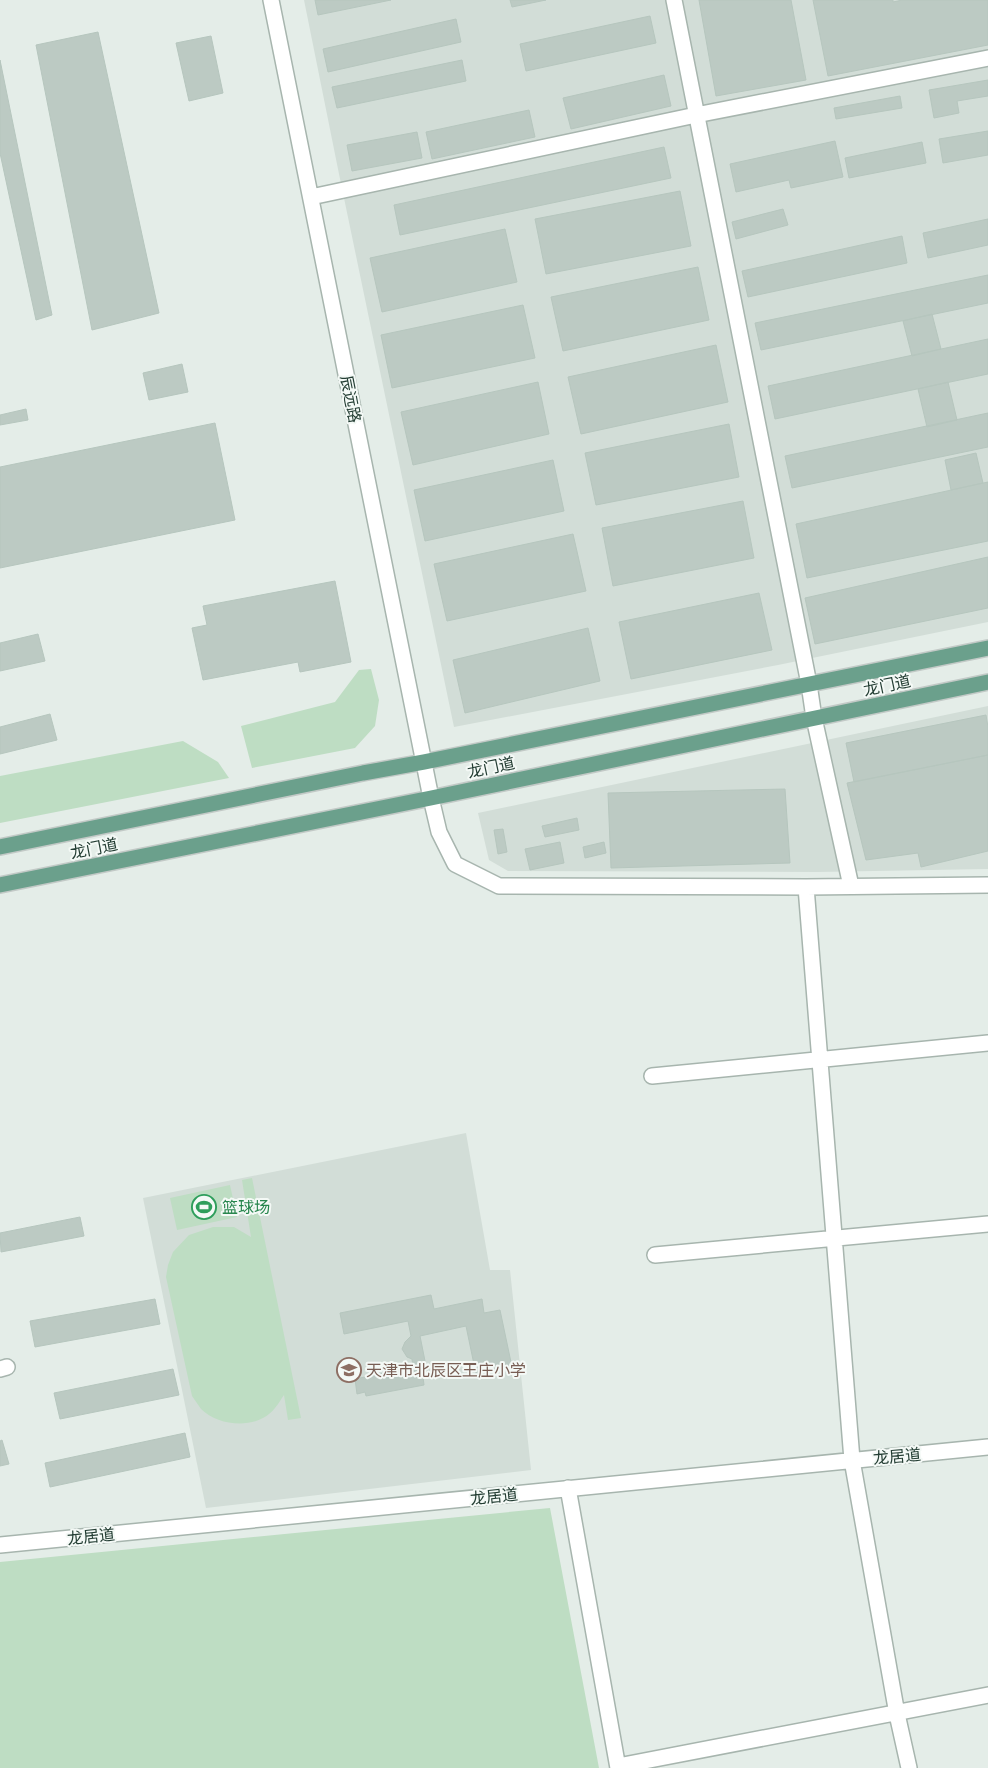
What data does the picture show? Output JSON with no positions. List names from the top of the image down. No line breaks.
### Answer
{"streets":{"main road":["龙门道"],"street":["辰远路","龙居道"]},"crossings":[["辰远路","龙门道"]],"places":{"sports":["篮球场"],"school or university":["天津市北辰区王庄小学"]}}
